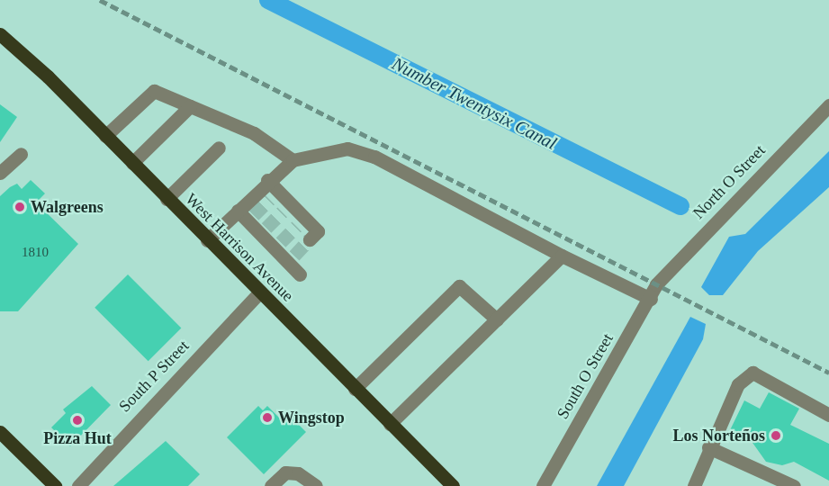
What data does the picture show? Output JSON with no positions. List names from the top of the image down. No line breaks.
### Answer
{"streets":{"main road":["West Harrison Avenue"],"street":["North O Street","South P Street","South O Street"]},"crossings":[["North O Street","South O Street"],["West Harrison Avenue","South P Street"]],"water":["Number Twentysix Canal"],"places":["Walgreens","Wingstop","Pizza Hut","Los Norteños"],"house_numbers":["1810"]}
